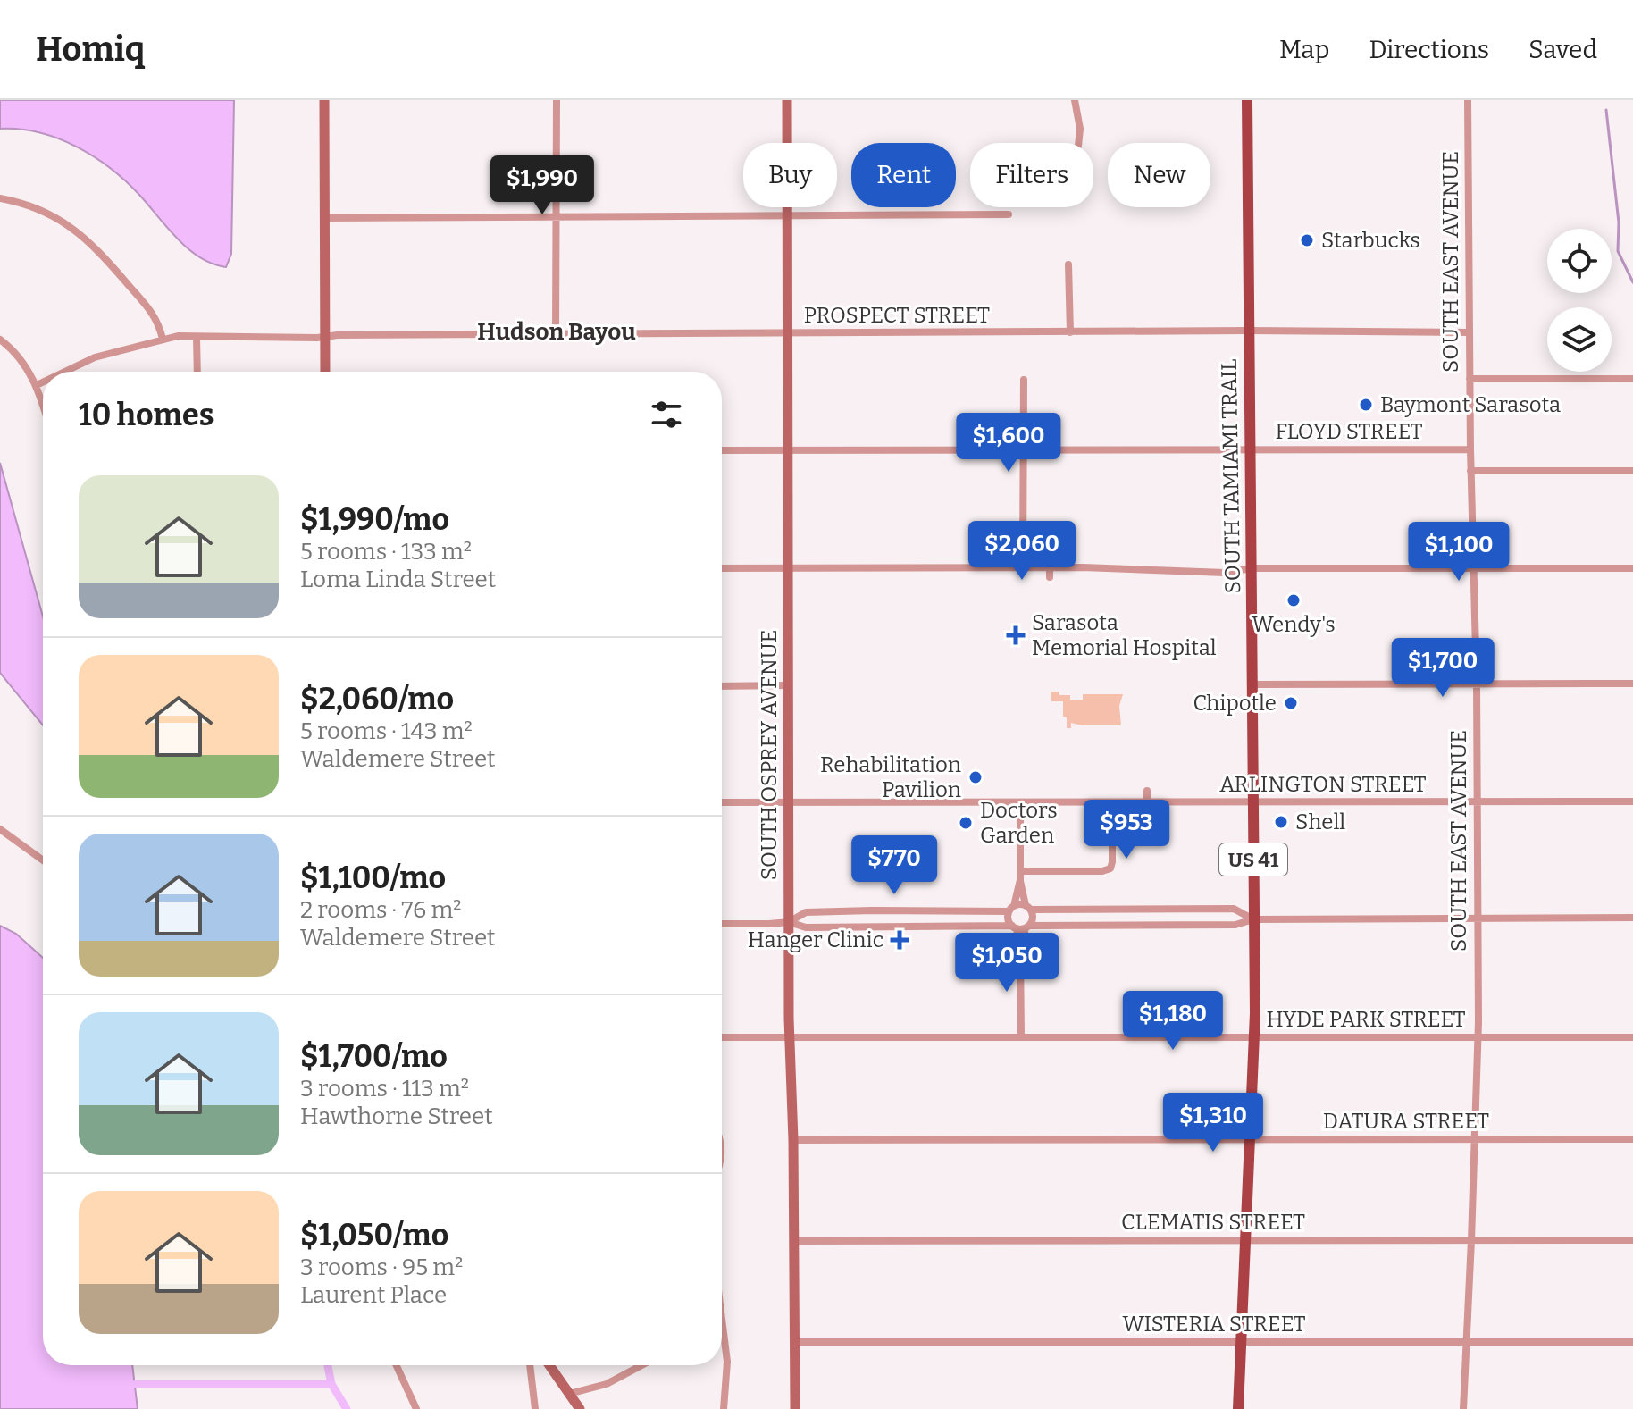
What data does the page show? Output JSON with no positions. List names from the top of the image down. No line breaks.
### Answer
{"streets":{"main road":["SOUTH TAMIAMI TRAIL","US 41"],"street":["SOUTH EAST AVENUE","PROSPECT STREET","FLOYD STREET","SOUTH OSPREY AVENUE","ARLINGTON STREET","HYDE PARK STREET","DATURA STREET","CLEMATIS STREET","WISTERIA STREET"]},"crossings":[["SOUTH EAST AVENUE","PROSPECT STREET"],["SOUTH EAST AVENUE","FLOYD STREET"],["SOUTH EAST AVENUE","ARLINGTON STREET"],["SOUTH EAST AVENUE","HYDE PARK STREET"],["SOUTH EAST AVENUE","DATURA STREET"],["SOUTH EAST AVENUE","CLEMATIS STREET"],["SOUTH EAST AVENUE","WISTERIA STREET"],["PROSPECT STREET","SOUTH TAMIAMI TRAIL"],["PROSPECT STREET","SOUTH OSPREY AVENUE"],["FLOYD STREET","SOUTH TAMIAMI TRAIL"],["FLOYD STREET","SOUTH OSPREY AVENUE"],["SOUTH TAMIAMI TRAIL","ARLINGTON STREET"],["SOUTH TAMIAMI TRAIL","HYDE PARK STREET"],["SOUTH TAMIAMI TRAIL","DATURA STREET"],["SOUTH TAMIAMI TRAIL","CLEMATIS STREET"],["SOUTH TAMIAMI TRAIL","WISTERIA STREET"],["SOUTH OSPREY AVENUE","ARLINGTON STREET"],["SOUTH OSPREY AVENUE","HYDE PARK STREET"],["SOUTH OSPREY AVENUE","DATURA STREET"],["SOUTH OSPREY AVENUE","CLEMATIS STREET"],["SOUTH OSPREY AVENUE","WISTERIA STREET"]],"districts":["Hudson Bayou"],"places":{"other":["Starbucks","Baymont Sarasota","Wendy's","Chipotle","Rehabilitation Pavilion","Shell","Doctors Garden"],"health":["Sarasota Memorial Hospital","Hanger Clinic"]},"page":{"header":"Homiq","nav":["Map","Directions","Saved"],"chip":["Buy","Rent","Filters","New"],"price":["$1,990","$1,600","$2,060","$1,100","$1,700","$953","$770","$1,050","$1,180","$1,310"],"heading":"10 homes","list":[{"name":"$1,990/mo","note":"5 rooms · 133 m² · Loma Linda Street"},{"name":"$2,060/mo","note":"5 rooms · 143 m² · Waldemere Street"},{"name":"$1,100/mo","note":"2 rooms · 76 m² · Waldemere Street"},{"name":"$1,700/mo","note":"3 rooms · 113 m² · Hawthorne Street"},{"name":"$1,050/mo","note":"3 rooms · 95 m² · Laurent Place"}]}}
